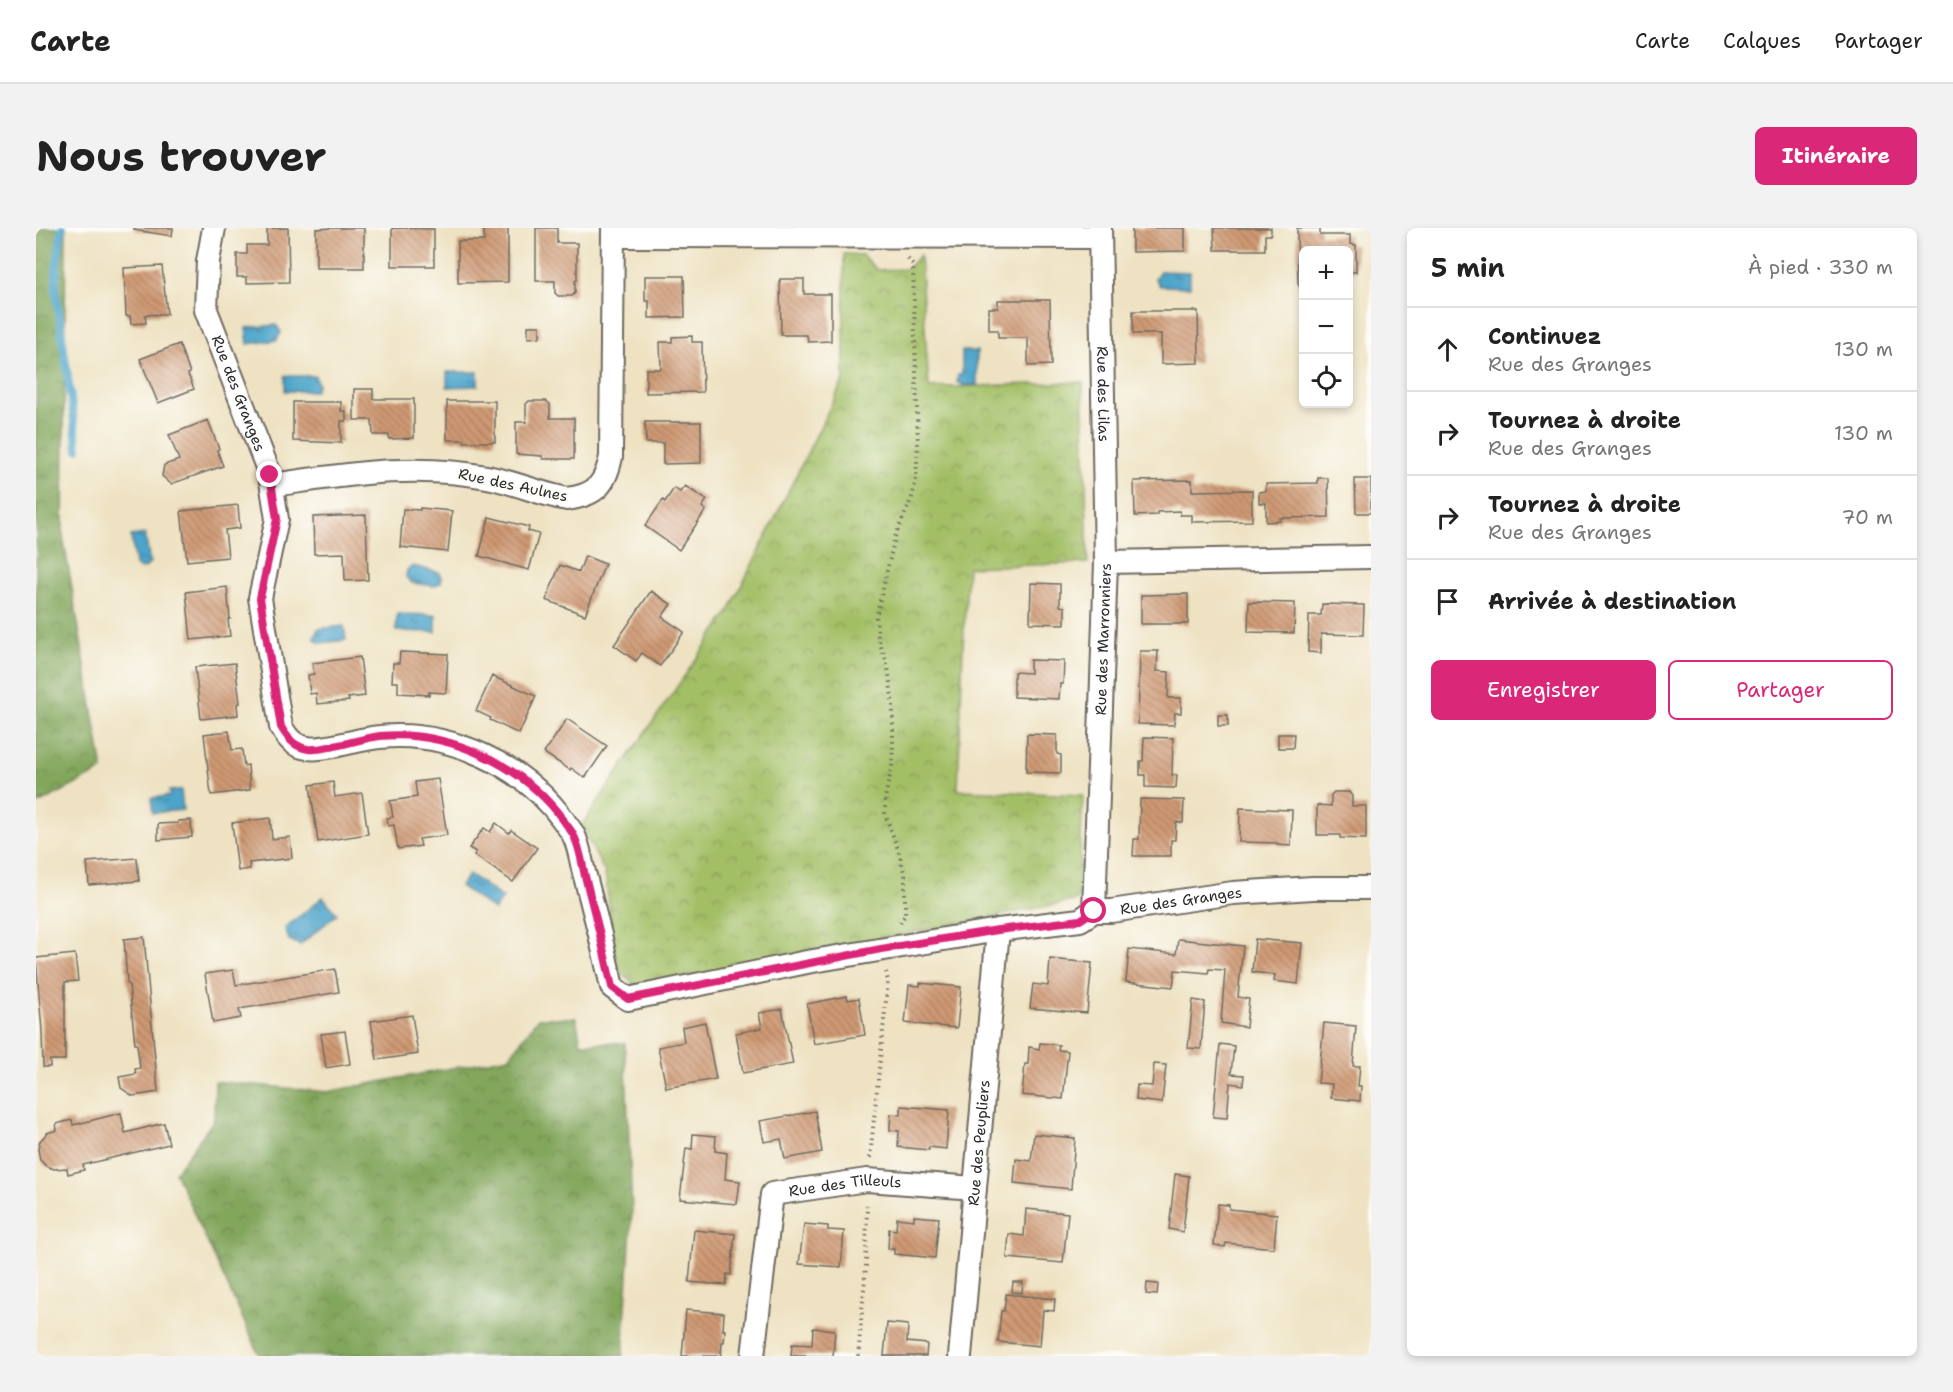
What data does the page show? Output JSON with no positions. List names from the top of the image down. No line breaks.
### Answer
{"streets":{"street":["Rue des Granges","Rue des Lilas","Rue des Aulnes","Rue des Marronniers","Rue des Peupliers","Rue des Tilleuls"]},"crossings":[["Rue des Granges","Rue des Aulnes"],["Rue des Granges","Rue des Marronniers"],["Rue des Granges","Rue des Peupliers"],["Rue des Lilas","Rue des Marronniers"],["Rue des Peupliers","Rue des Tilleuls"]],"page":{"header":"Carte","nav":["Carte","Calques","Partager"],"buttons":["Itinéraire",["Enregistrer","Partager"]],"title":"Nous trouver","heading":["5 min","À pied · 330 m"],"map_buttons":["+","−"],"list":[["Continuez","Rue des Granges","130 m"],["Tournez à droite","Rue des Granges","130 m"],["Tournez à droite","Rue des Granges","70 m"],"Arrivée à destination"]}}
